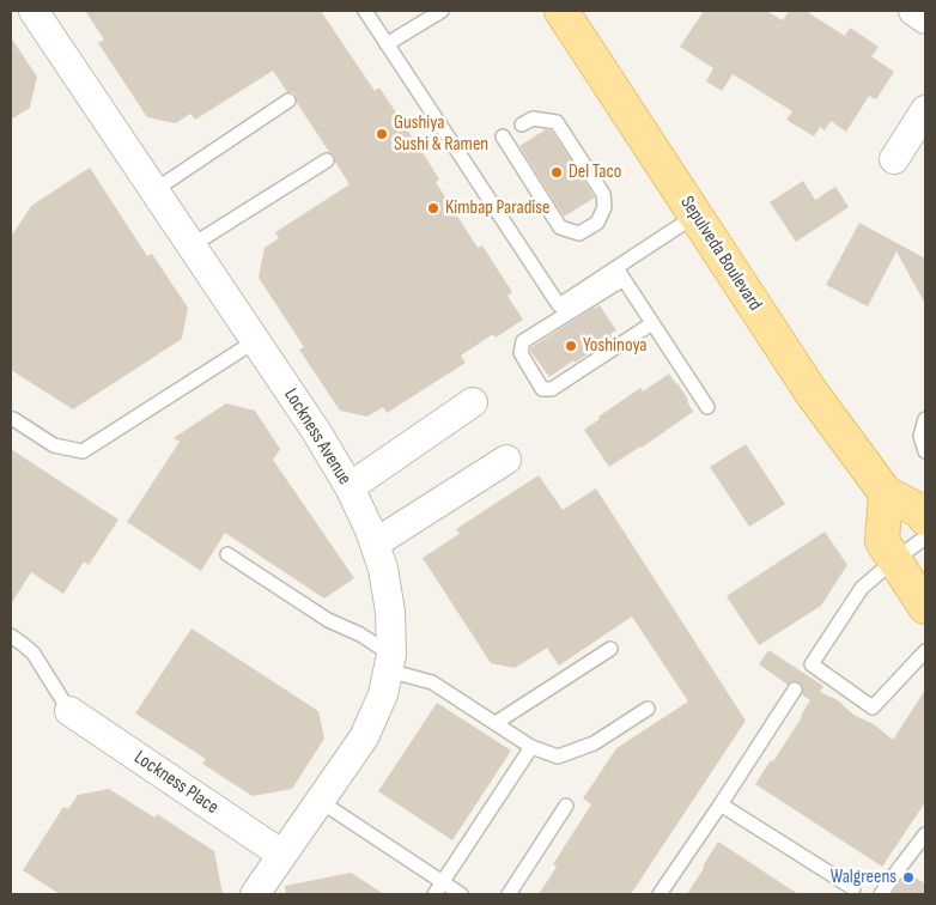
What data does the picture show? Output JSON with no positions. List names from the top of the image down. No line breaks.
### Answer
{"streets":{"main road":["Sepulveda Boulevard"],"street":["Lockness Avenue","Lockness Place"]},"crossings":[["Lockness Avenue","Lockness Place"]],"places":["Gushiya Sushi & Ramen","Del Taco","Kimbap Paradise","Yoshinoya","Walgreens"]}
